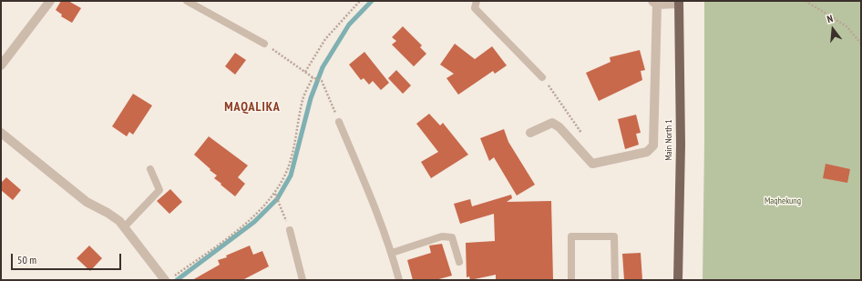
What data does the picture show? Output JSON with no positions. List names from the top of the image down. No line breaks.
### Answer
{"streets":{"main road":["Main North 1"]},"districts":["MAQALIKA"],"parks":["Maqhekung"],"scale_bar":"50 m","north":"top"}
